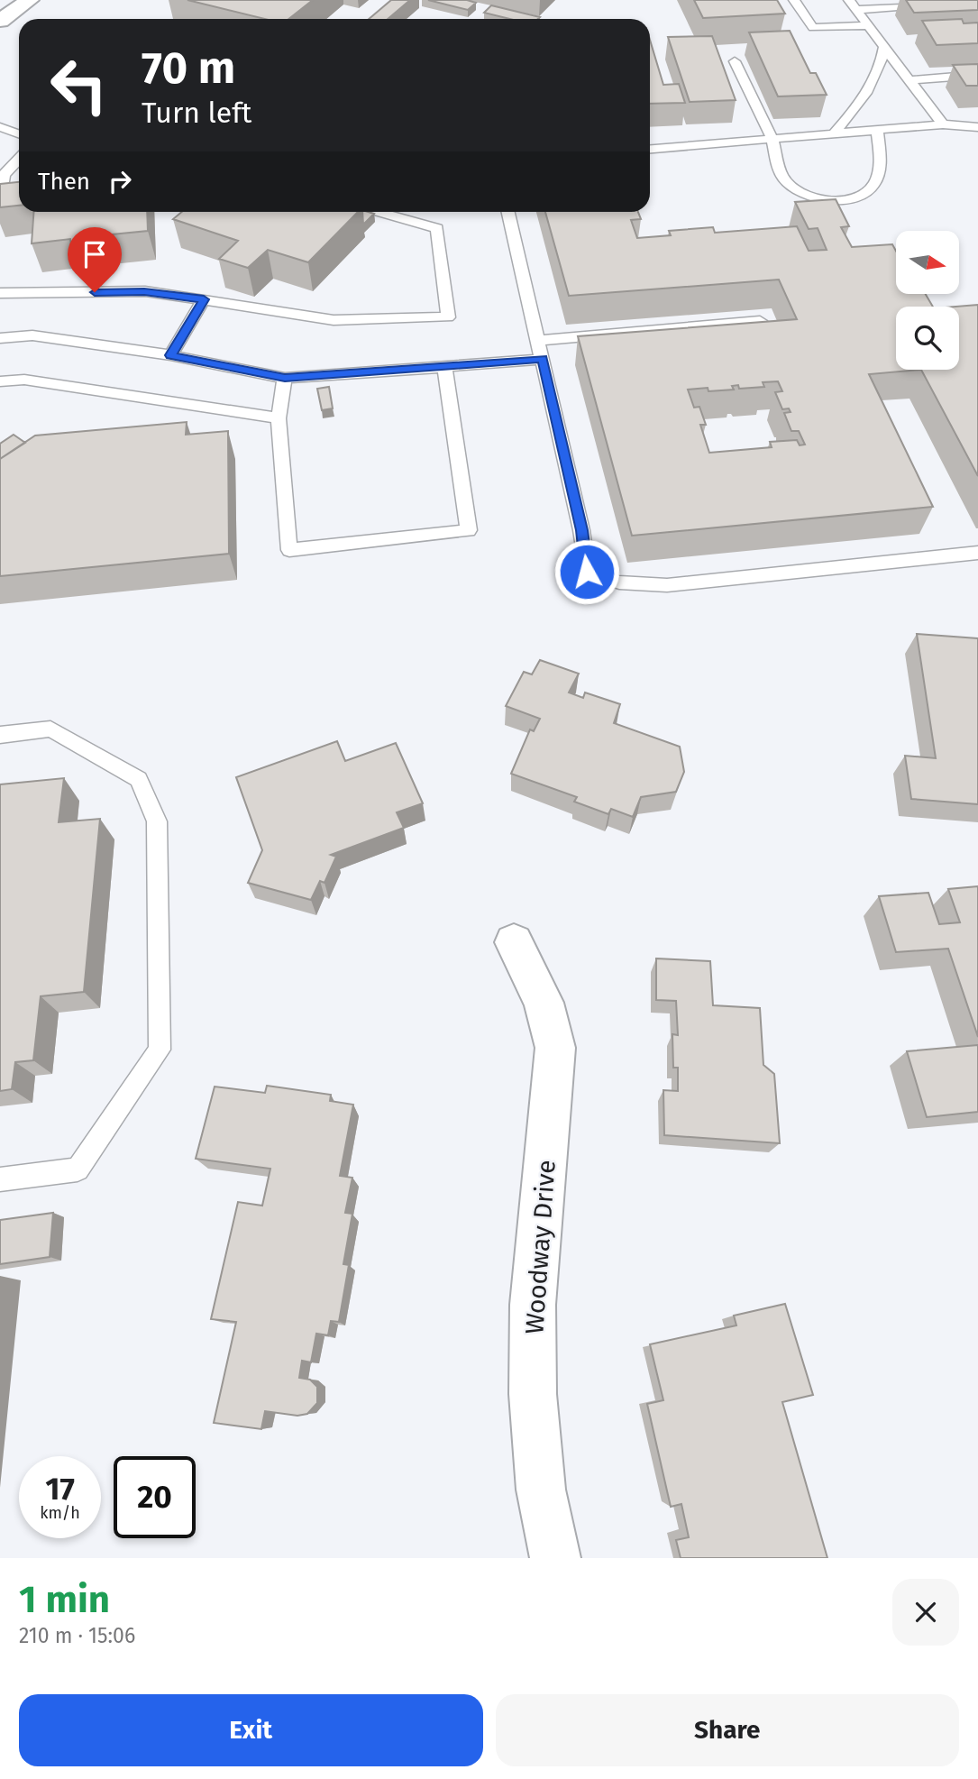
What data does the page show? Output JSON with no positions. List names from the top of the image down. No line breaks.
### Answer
{"streets":{"street":["Woodway Drive"]},"north":"right","page":{"turn":["70 m","Turn left"],"then":"Then","speed":"17 km/h","limit":"20","heading":["1 min","210 m · 15:06"],"buttons":["Exit","Share"]}}
